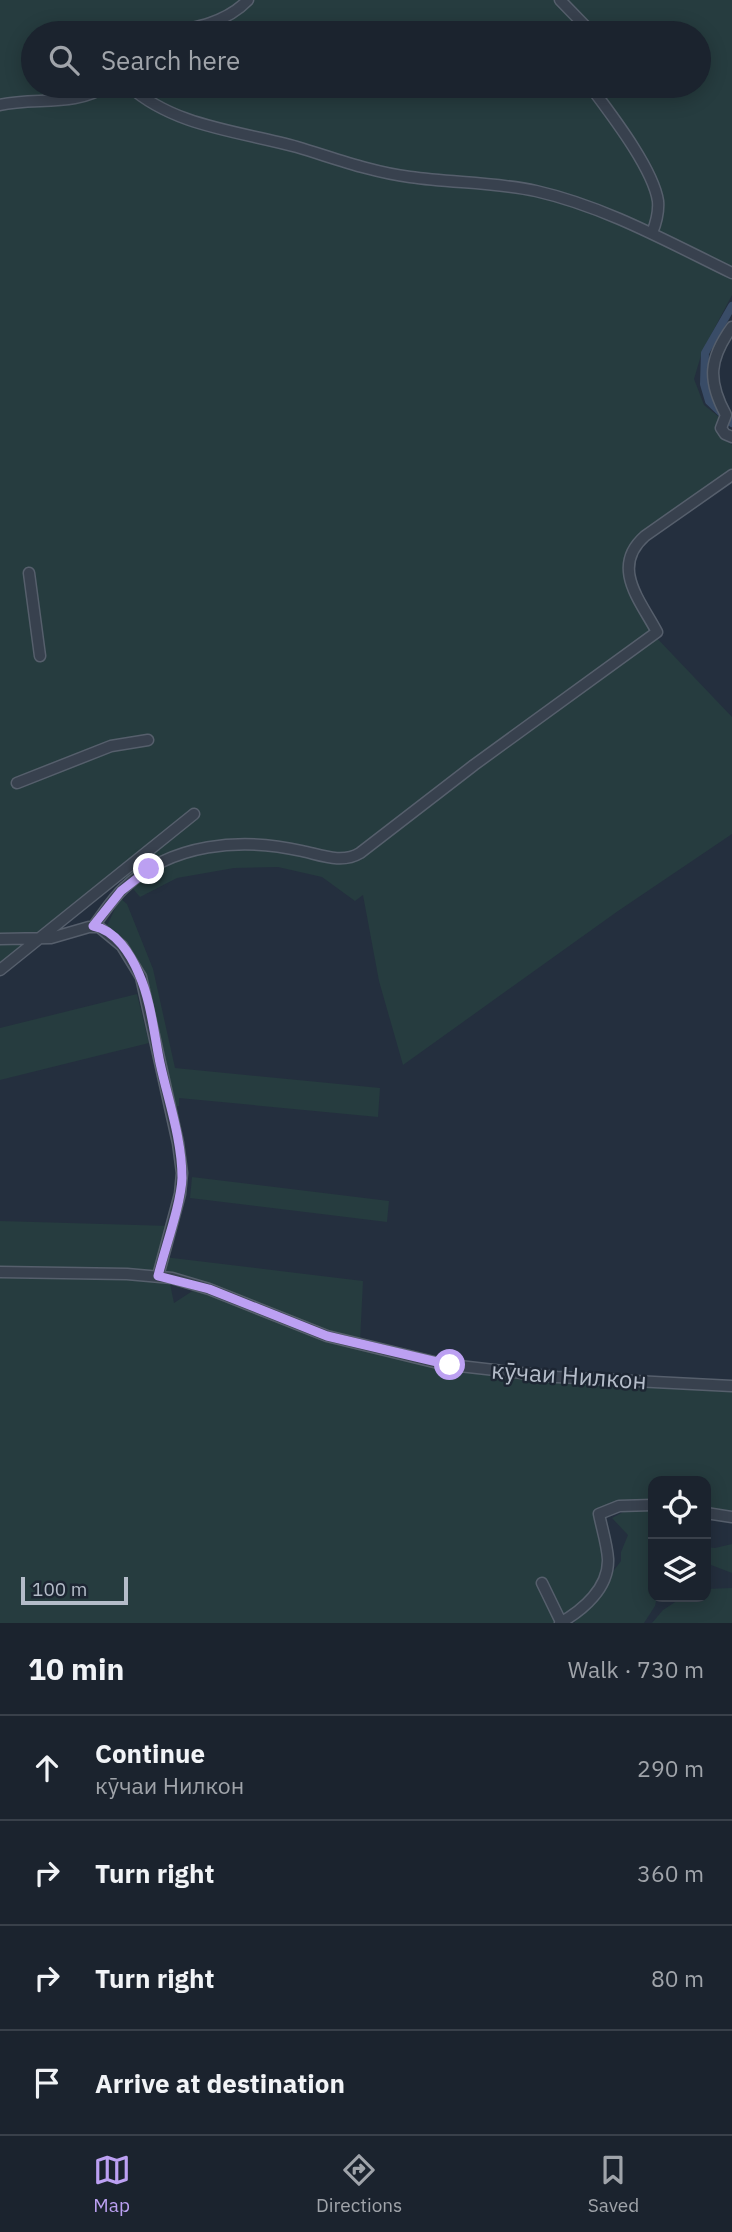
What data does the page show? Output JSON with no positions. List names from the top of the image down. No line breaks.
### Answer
{"streets":{"street":["кӯчаи Нилкон"]},"scale_bar":"100 m","page":{"search":"Search here","scale":"100 m","heading":["10 min","Walk · 730 m"],"list":[["Continue","кӯчаи Нилкон","290 m"],["Turn right","360 m"],["Turn right","80 m"],"Arrive at destination"],"nav":["Map","Directions","Saved"]}}
